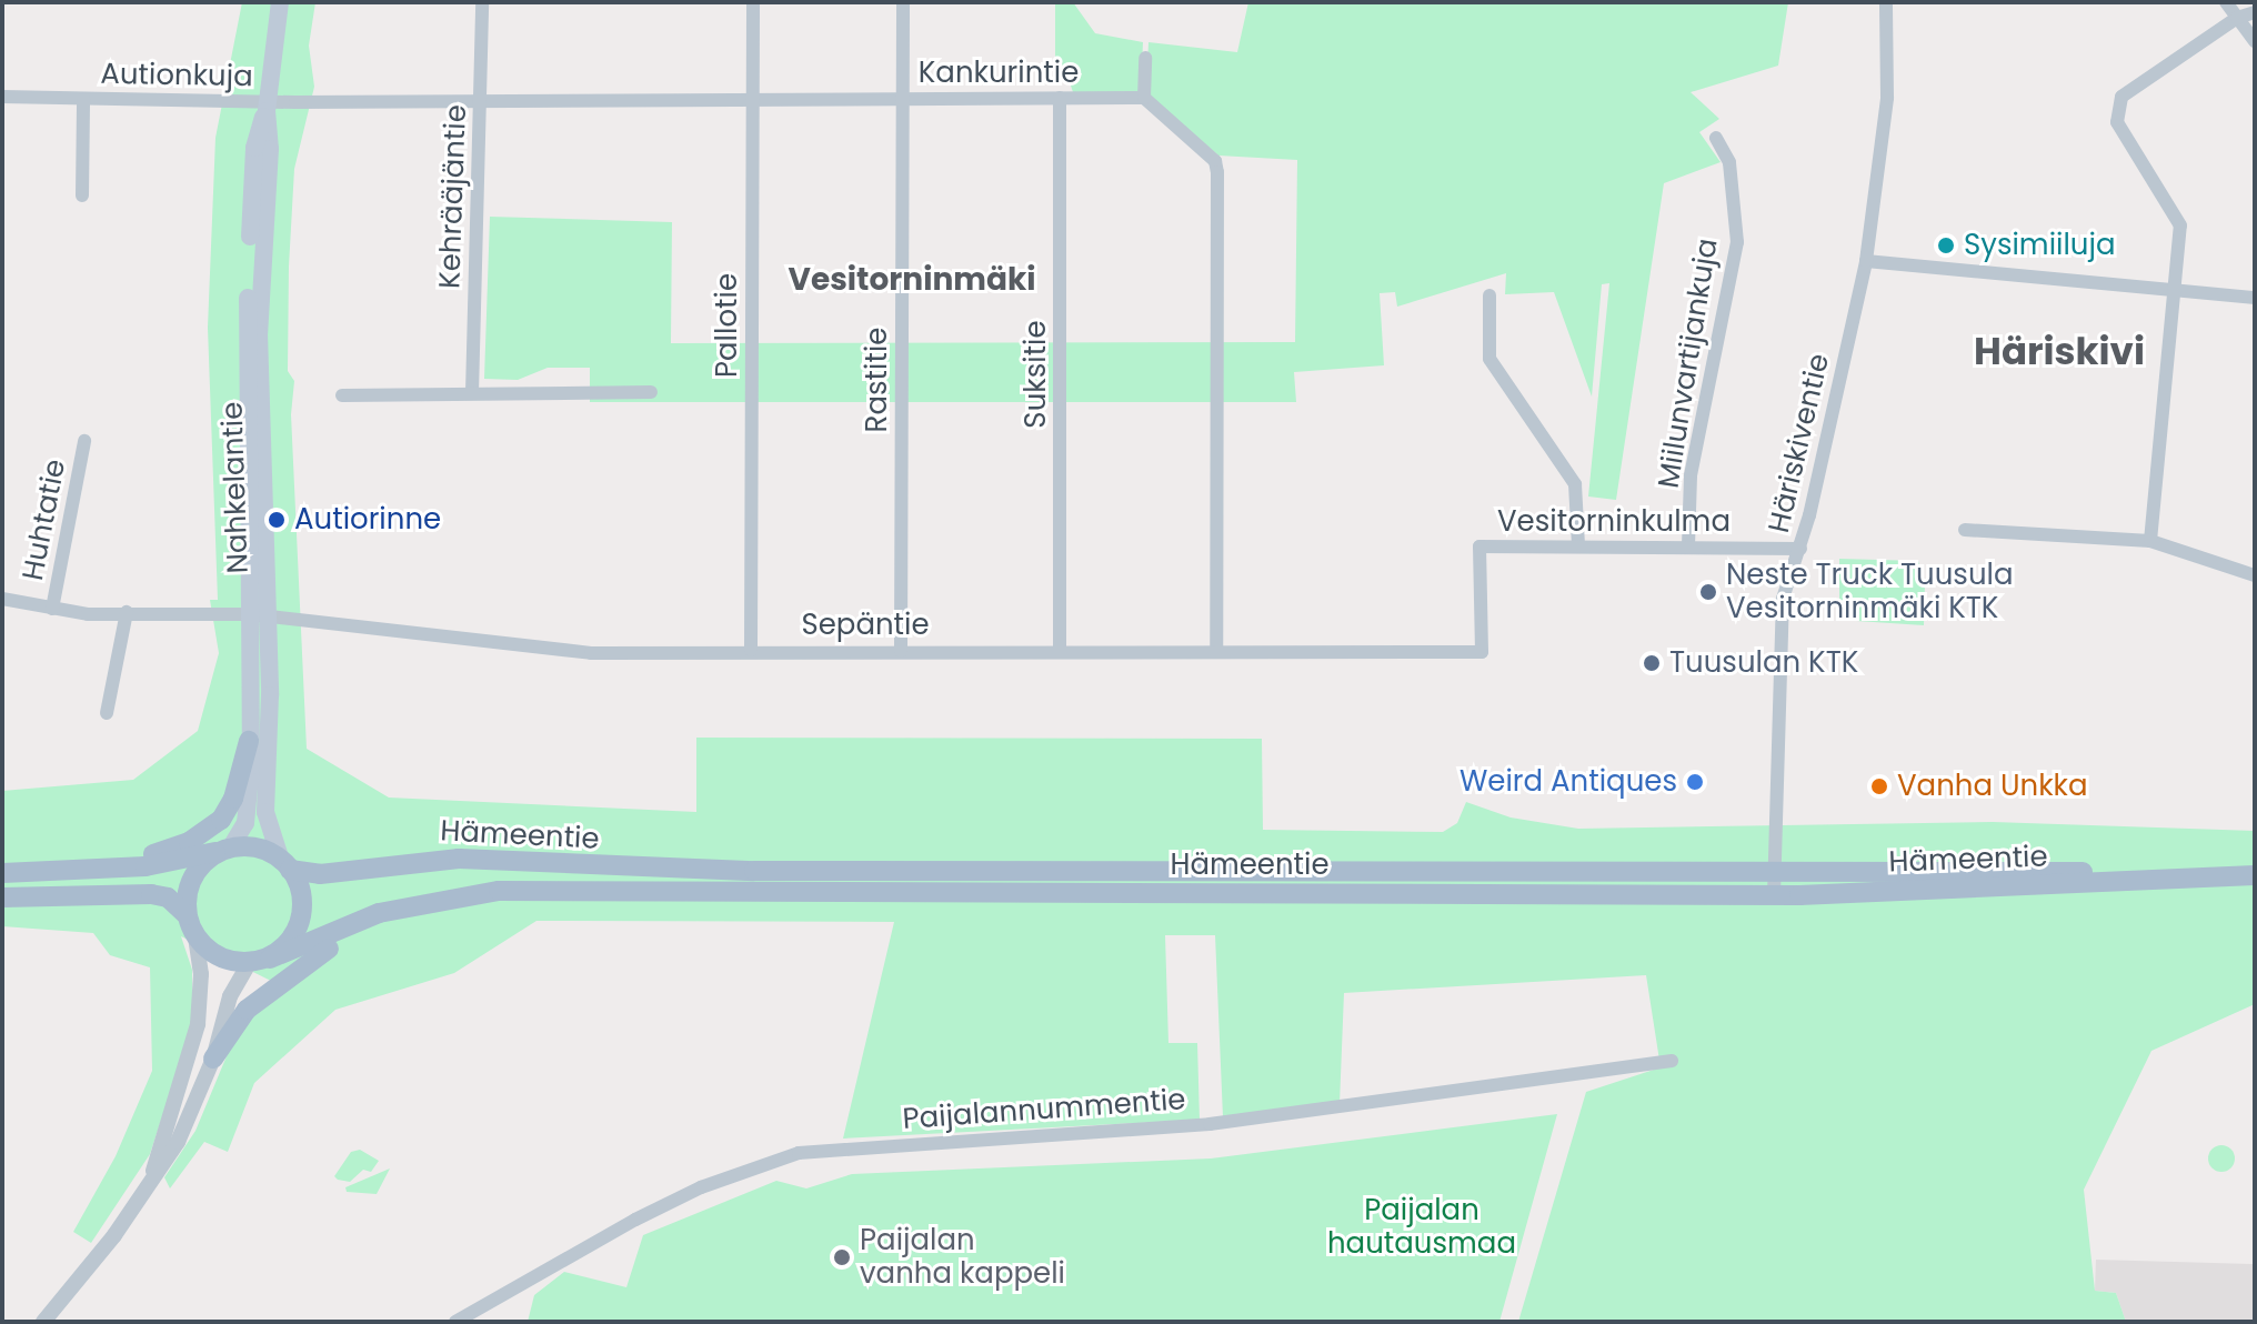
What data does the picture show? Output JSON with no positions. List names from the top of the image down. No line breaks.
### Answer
{"streets":{"main road":["Nahkelantie","Hämeentie"],"street":["Kankurintie","Autionkuja","Kehrääjäntie","Pallotie","Miilunvartijankuja","Suksitie","Rastitie","Häriskiventie","Huhtatie","Vesitorninkulma","Sepäntie","Paijalannummentie"]},"crossings":[["Kankurintie","Autionkuja"],["Kankurintie","Kehrääjäntie"],["Kankurintie","Pallotie"],["Kankurintie","Suksitie"],["Kankurintie","Rastitie"],["Kankurintie","Nahkelantie"],["Autionkuja","Nahkelantie"],["Pallotie","Sepäntie"],["Miilunvartijankuja","Vesitorninkulma"],["Suksitie","Sepäntie"],["Rastitie","Sepäntie"],["Häriskiventie","Vesitorninkulma"],["Häriskiventie","Hämeentie"],["Nahkelantie","Huhtatie"],["Nahkelantie","Sepäntie"],["Nahkelantie","Hämeentie"],["Huhtatie","Sepäntie"],["Vesitorninkulma","Sepäntie"]],"districts":["Vesitorninmäki","Häriskivi"],"parks":["Paijalan hautausmaa"],"places":["Sysimiiluja","Autiorinne","Neste Truck Tuusula Vesitorninmäki KTK","Tuusulan KTK","Weird Antiques","Vanha Unkka","Paijalan vanha kappeli"]}
